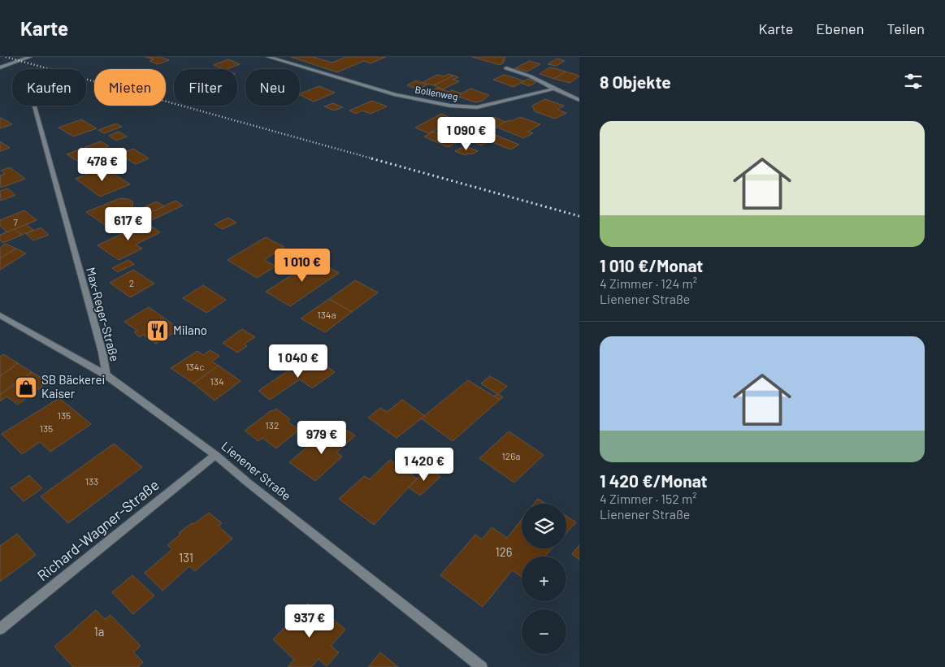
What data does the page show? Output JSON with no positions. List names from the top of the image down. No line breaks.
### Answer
{"streets":{"street":["Bollenweg","Max-Reger-Straße","Lienener Straße","Richard-Wagner-Straße"]},"crossings":[["Max-Reger-Straße","Lienener Straße"],["Lienener Straße","Richard-Wagner-Straße"]],"places":{"restaurant":["Milano"],"shop":["SB Bäckerei Kaiser"]},"house_numbers":["7","2","134a","134c","134","135","132","135","126a","133","126","131","1a"],"page":{"header":"Karte","nav":["Karte","Ebenen","Teilen"],"heading":"8 Objekte","chip":["Kaufen","Mieten","Filter","Neu"],"list":[{"name":"1 010 €/Monat","note":"4 Zimmer · 124 m² · Lienener Straße"},{"name":"1 420 €/Monat","note":"4 Zimmer · 152 m² · Lienener Straße"}],"price":["1 090 €","478 €","617 €","1 010 €","1 040 €","979 €","1 420 €","937 €"],"map_buttons":["+","−"]}}
